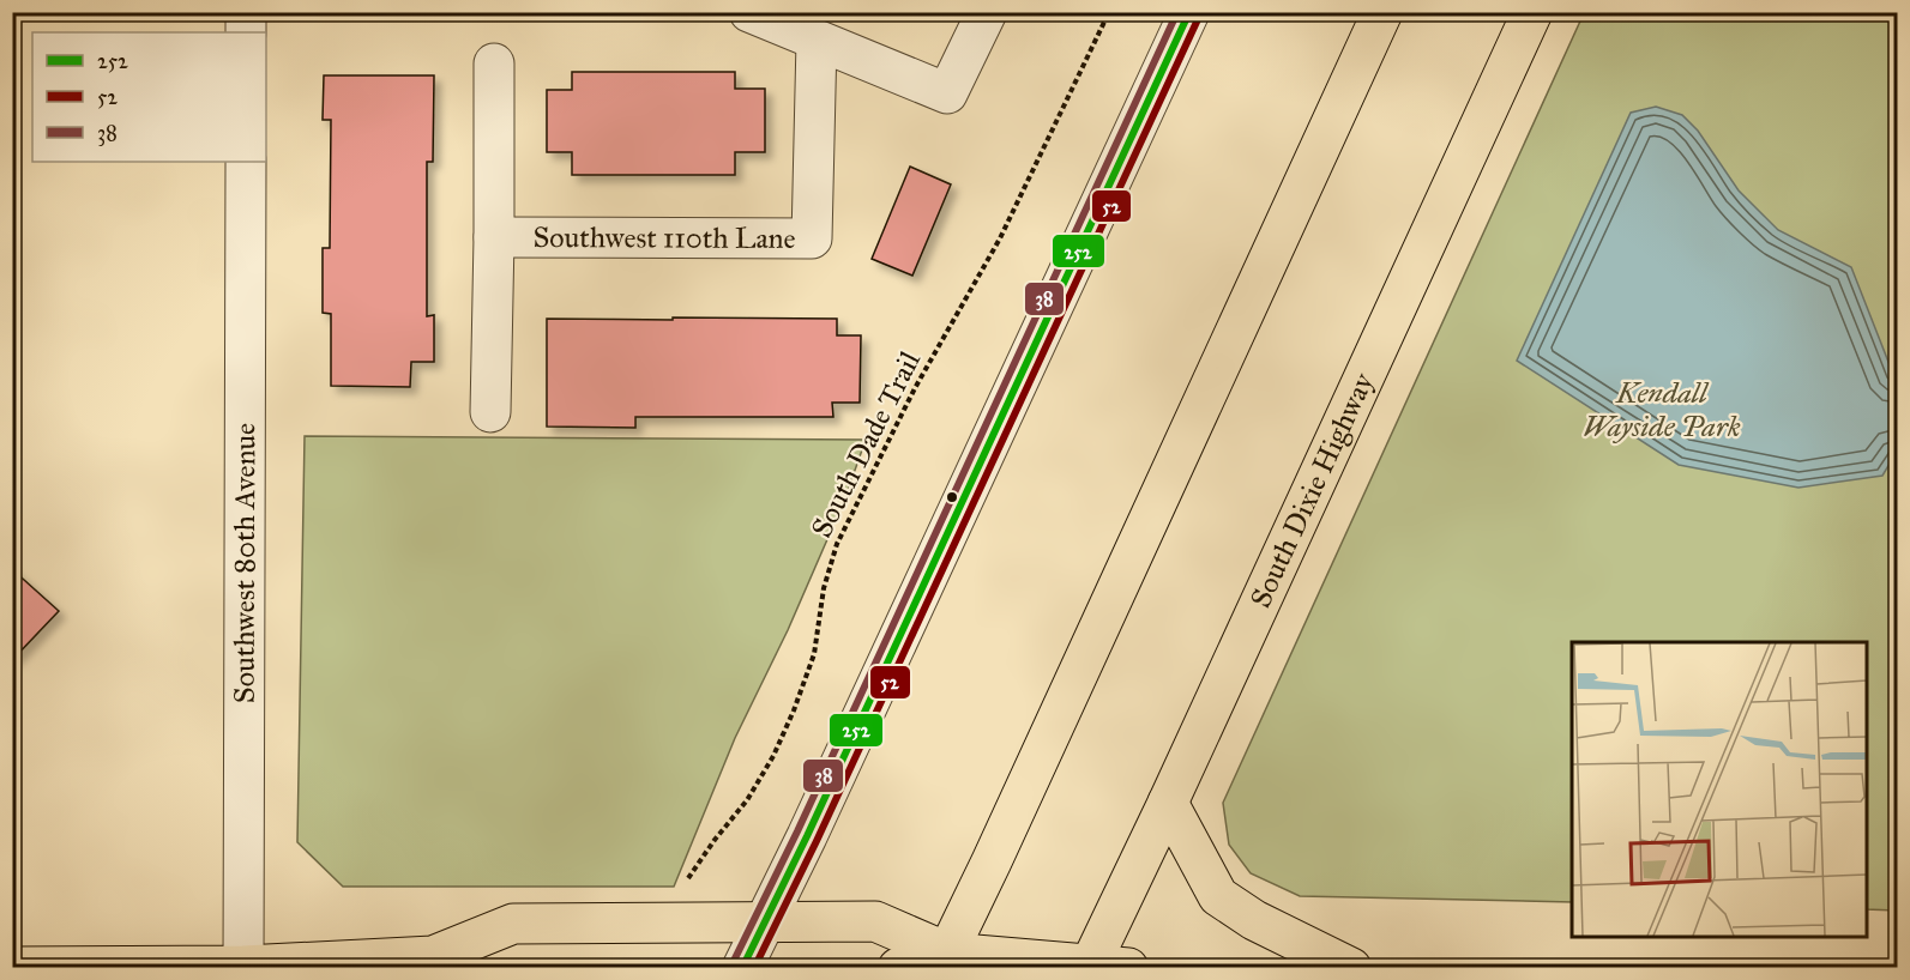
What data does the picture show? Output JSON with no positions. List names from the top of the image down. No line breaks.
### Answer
{"streets":{"main road":["South Dixie Highway"],"street":["Southwest 110th Lane","Southwest 80th Avenue"],"path":["South Dade Trail"]},"parks":["Kendall Wayside Park"],"lines":["transit line 252","transit line 38","transit line 52"],"legend":["252","52","38"]}
